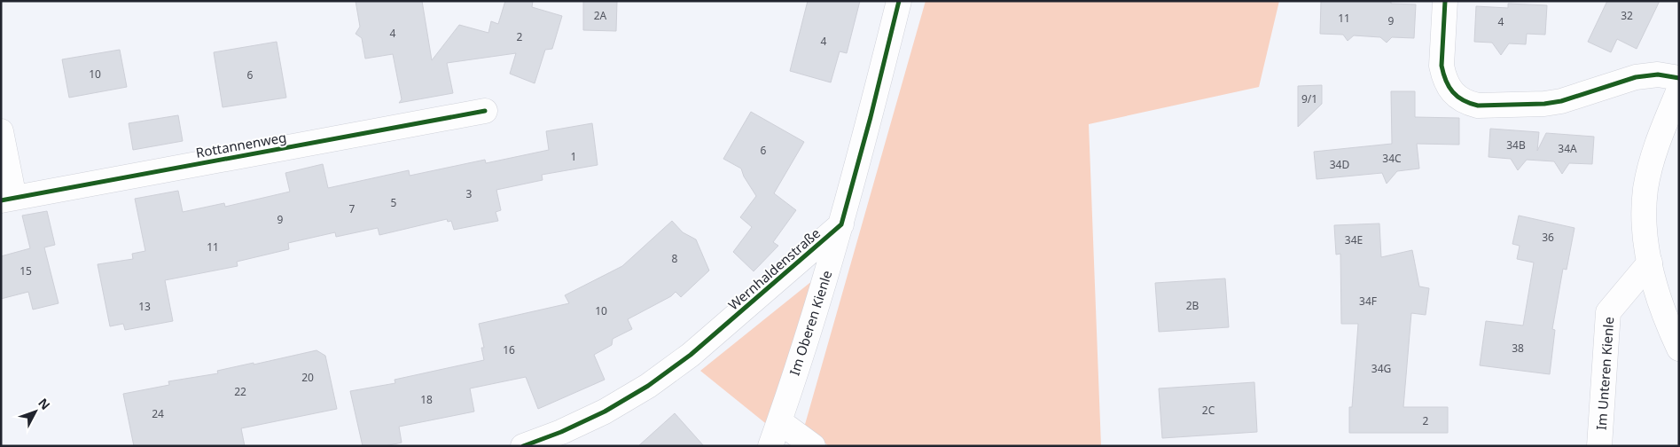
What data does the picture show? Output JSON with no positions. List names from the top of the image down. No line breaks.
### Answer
{"streets":{"street":["Rottannenweg","Wernhaldenstraße","Im Oberen Kienle","Im Unteren Kienle"]},"crossings":[["Wernhaldenstraße","Im Oberen Kienle"]],"house_numbers":["2A","32","11","9","4","4","2","4","10","6","9/1","34B","34A","6","1","34C","34D","3","5","7","9","36","34E","11","8","15","34F","2B","13","10","38","16","34G","20","22","18","2C","24","2"],"north":"top right"}
